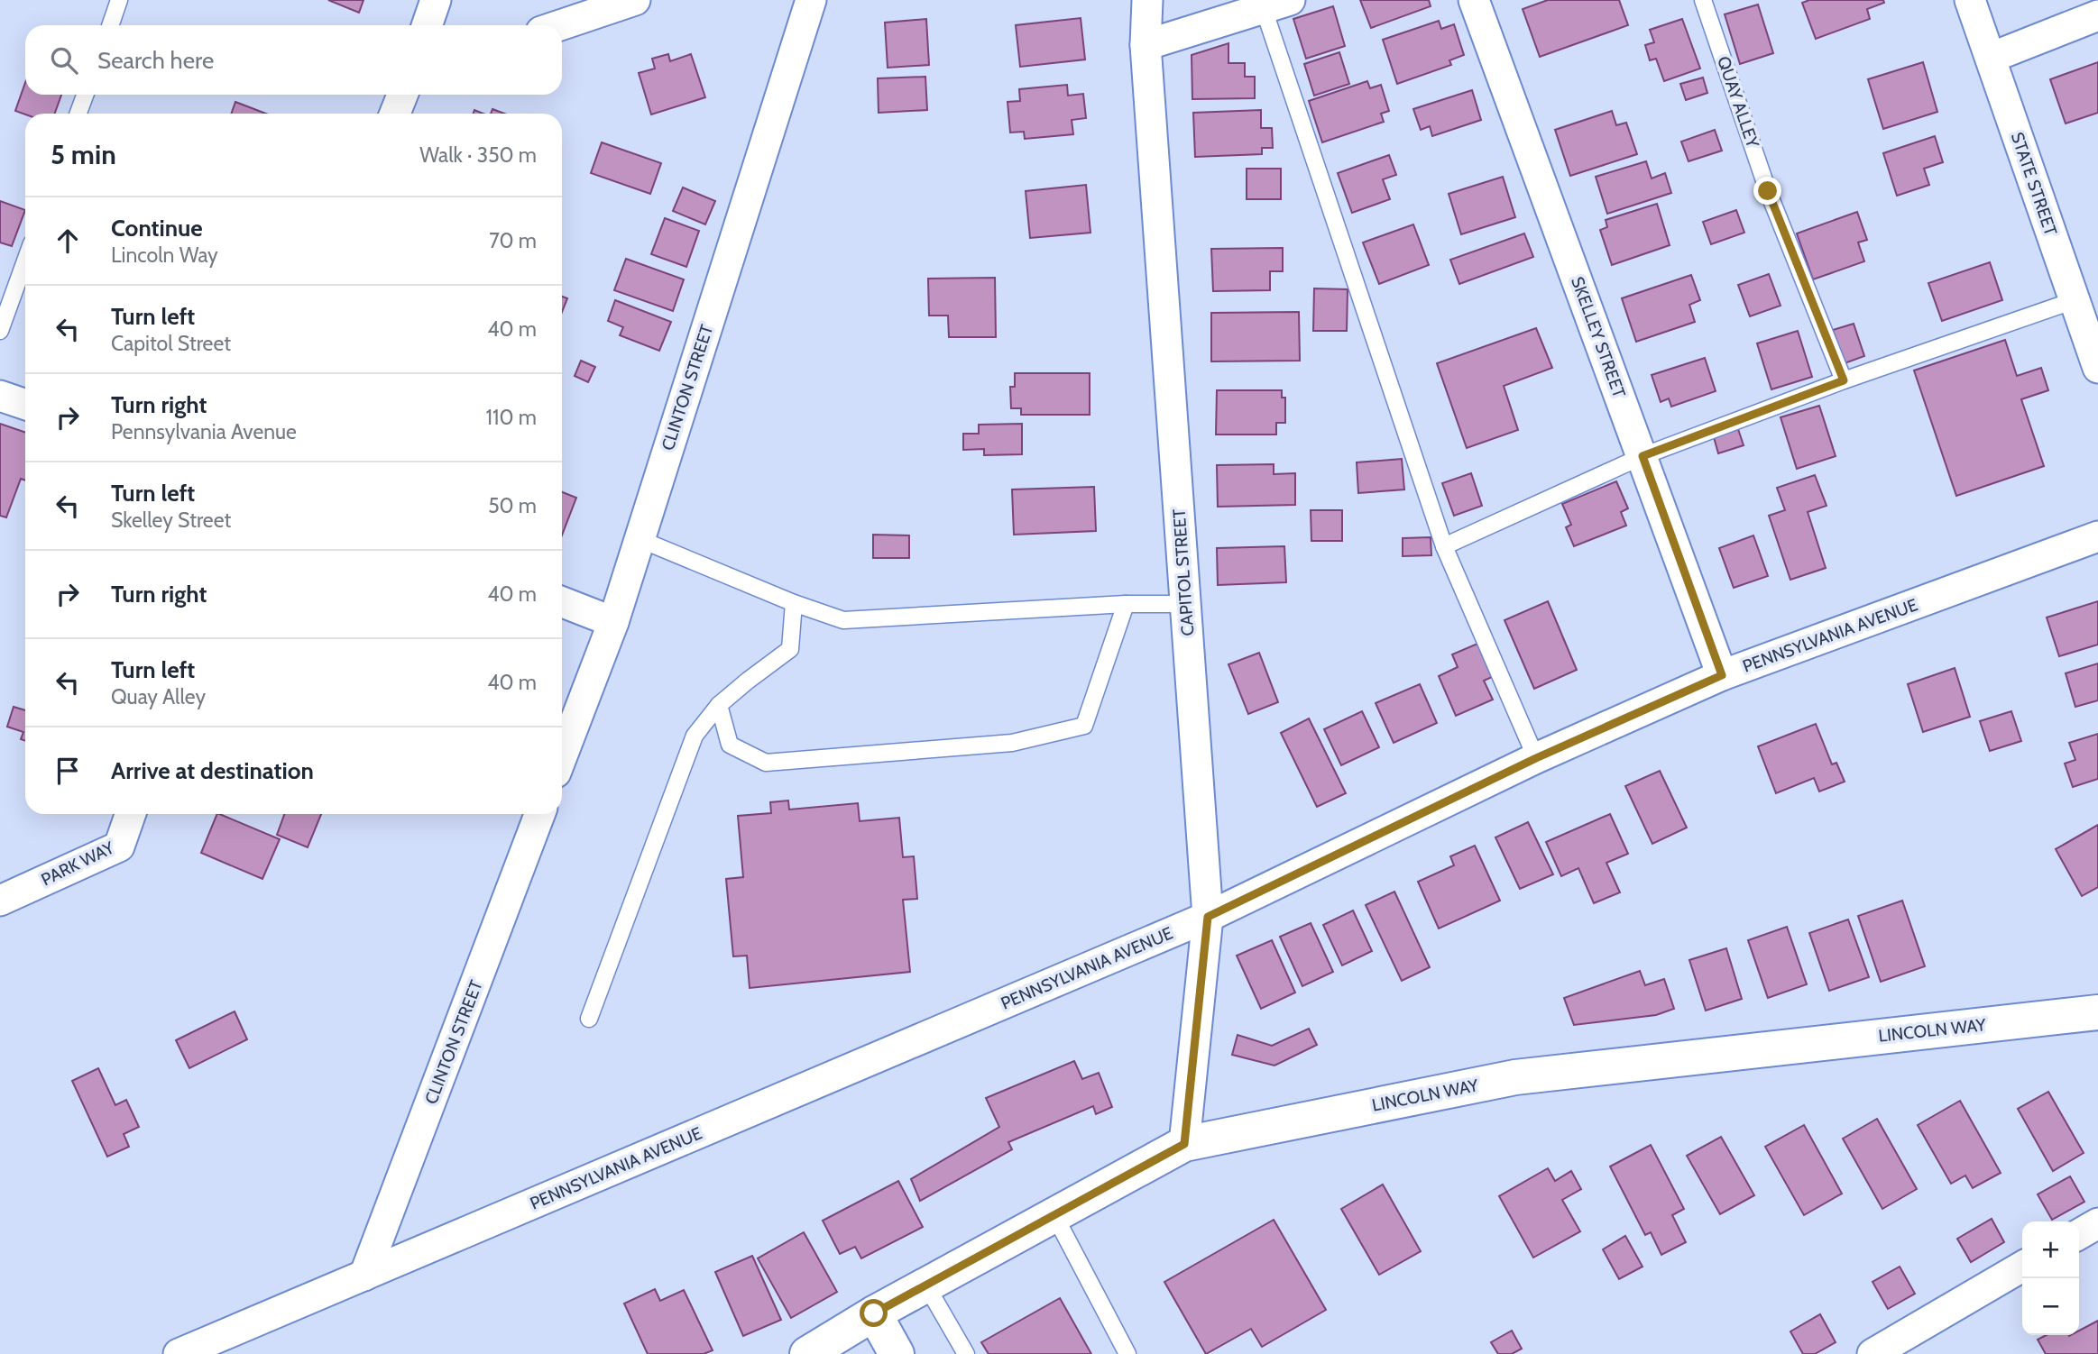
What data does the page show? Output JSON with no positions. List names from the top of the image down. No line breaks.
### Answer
{"streets":{"main road":["LINCOLN WAY"],"street":["STATE STREET","SKELLEY STREET","CLINTON STREET","CAPITOL STREET","PENNSYLVANIA AVENUE","PARK WAY"],"lane":["QUAY ALLEY"]},"crossings":[["SKELLEY STREET","PENNSYLVANIA AVENUE"],["CLINTON STREET","PENNSYLVANIA AVENUE"],["CAPITOL STREET","PENNSYLVANIA AVENUE"],["CAPITOL STREET","LINCOLN WAY"]],"page":{"search":"Search here","heading":["5 min","Walk · 350 m"],"list":[["Continue","Lincoln Way","70 m"],["Turn left","Capitol Street","40 m"],["Turn right","Pennsylvania Avenue","110 m"],["Turn left","Skelley Street","50 m"],["Turn right","40 m"],["Turn left","Quay Alley","40 m"],"Arrive at destination"],"map_buttons":["+","−"]}}
